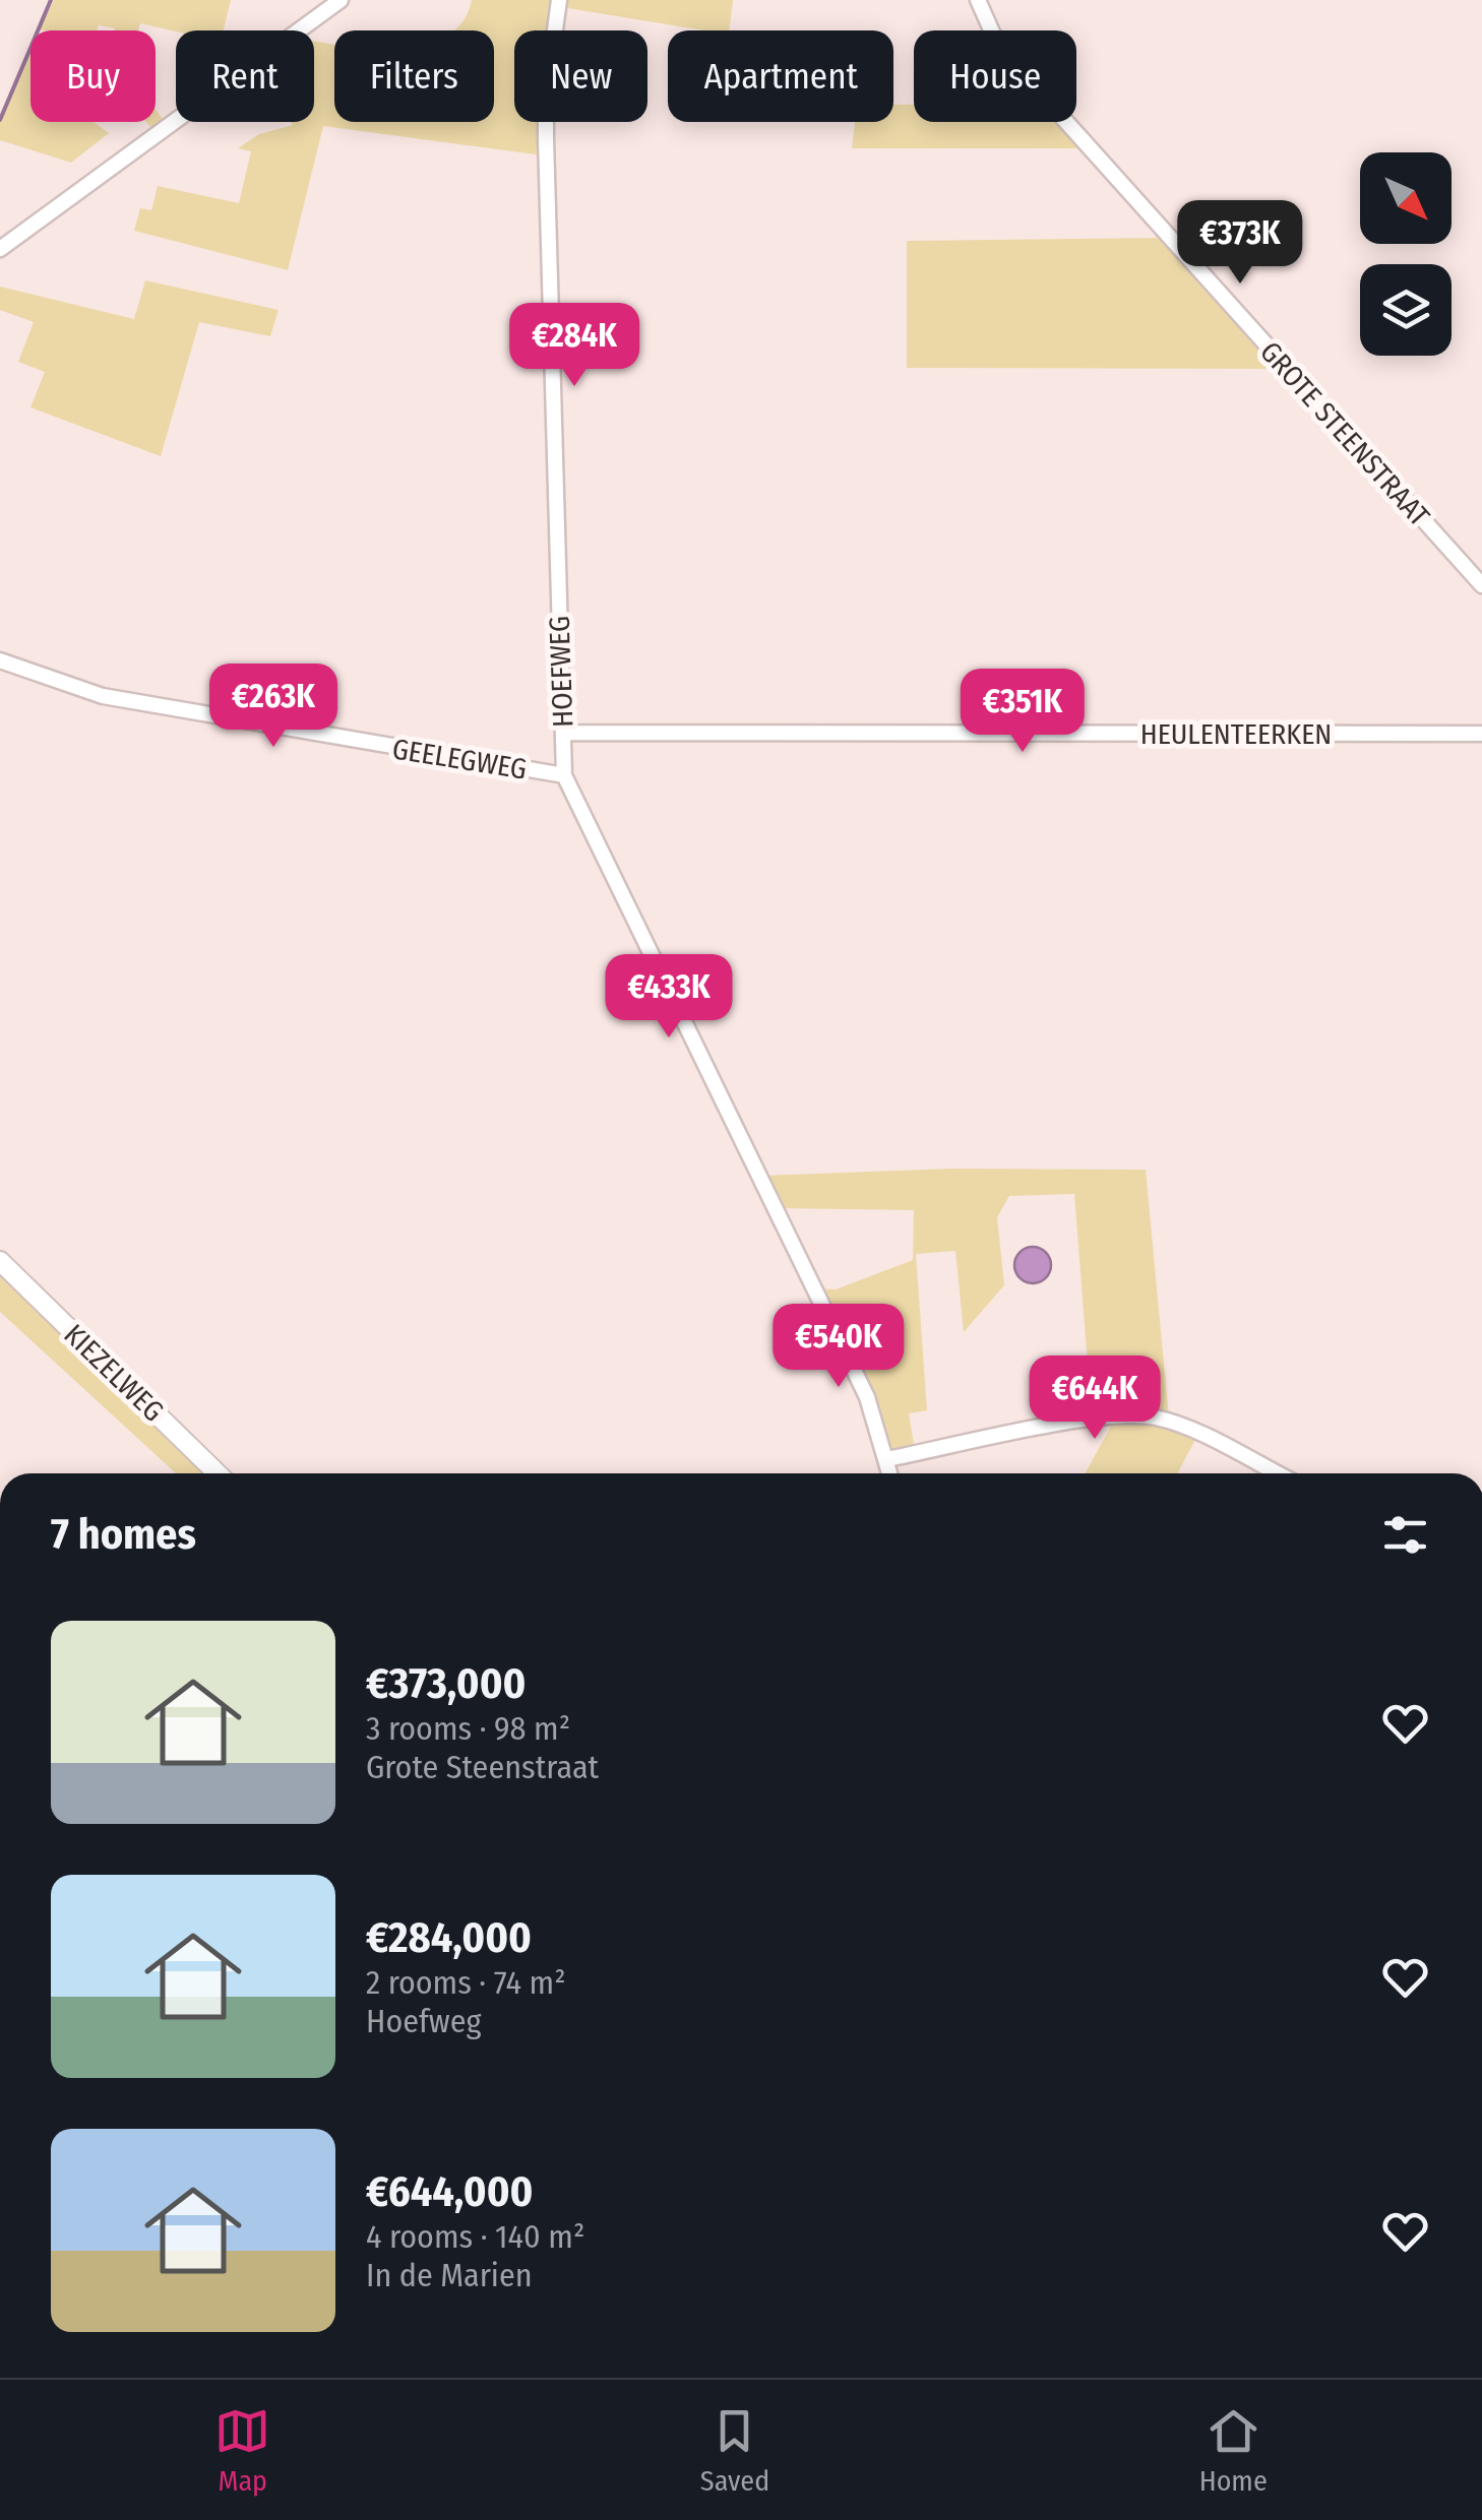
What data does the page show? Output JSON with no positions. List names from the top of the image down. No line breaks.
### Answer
{"streets":{"main road":["KIEZELWEG"],"street":["GROTE STEENSTRAAT","HOEFWEG","HEULENTEERKEN","GEELEGWEG"]},"crossings":[["HOEFWEG","HEULENTEERKEN"],["HOEFWEG","GEELEGWEG"]],"north":"bottom right","page":{"chip":["Buy","Rent","Filters","New","Apartment","House"],"price":["€373K","€284K","€263K","€351K","€433K","€540K","€644K"],"heading":"7 homes","list":[{"name":"€373,000","note":"3 rooms · 98 m² · Grote Steenstraat"},{"name":"€284,000","note":"2 rooms · 74 m² · Hoefweg"},{"name":"€644,000","note":"4 rooms · 140 m² · In de Marien"}],"tabs":["Map","Saved","Home"]}}
